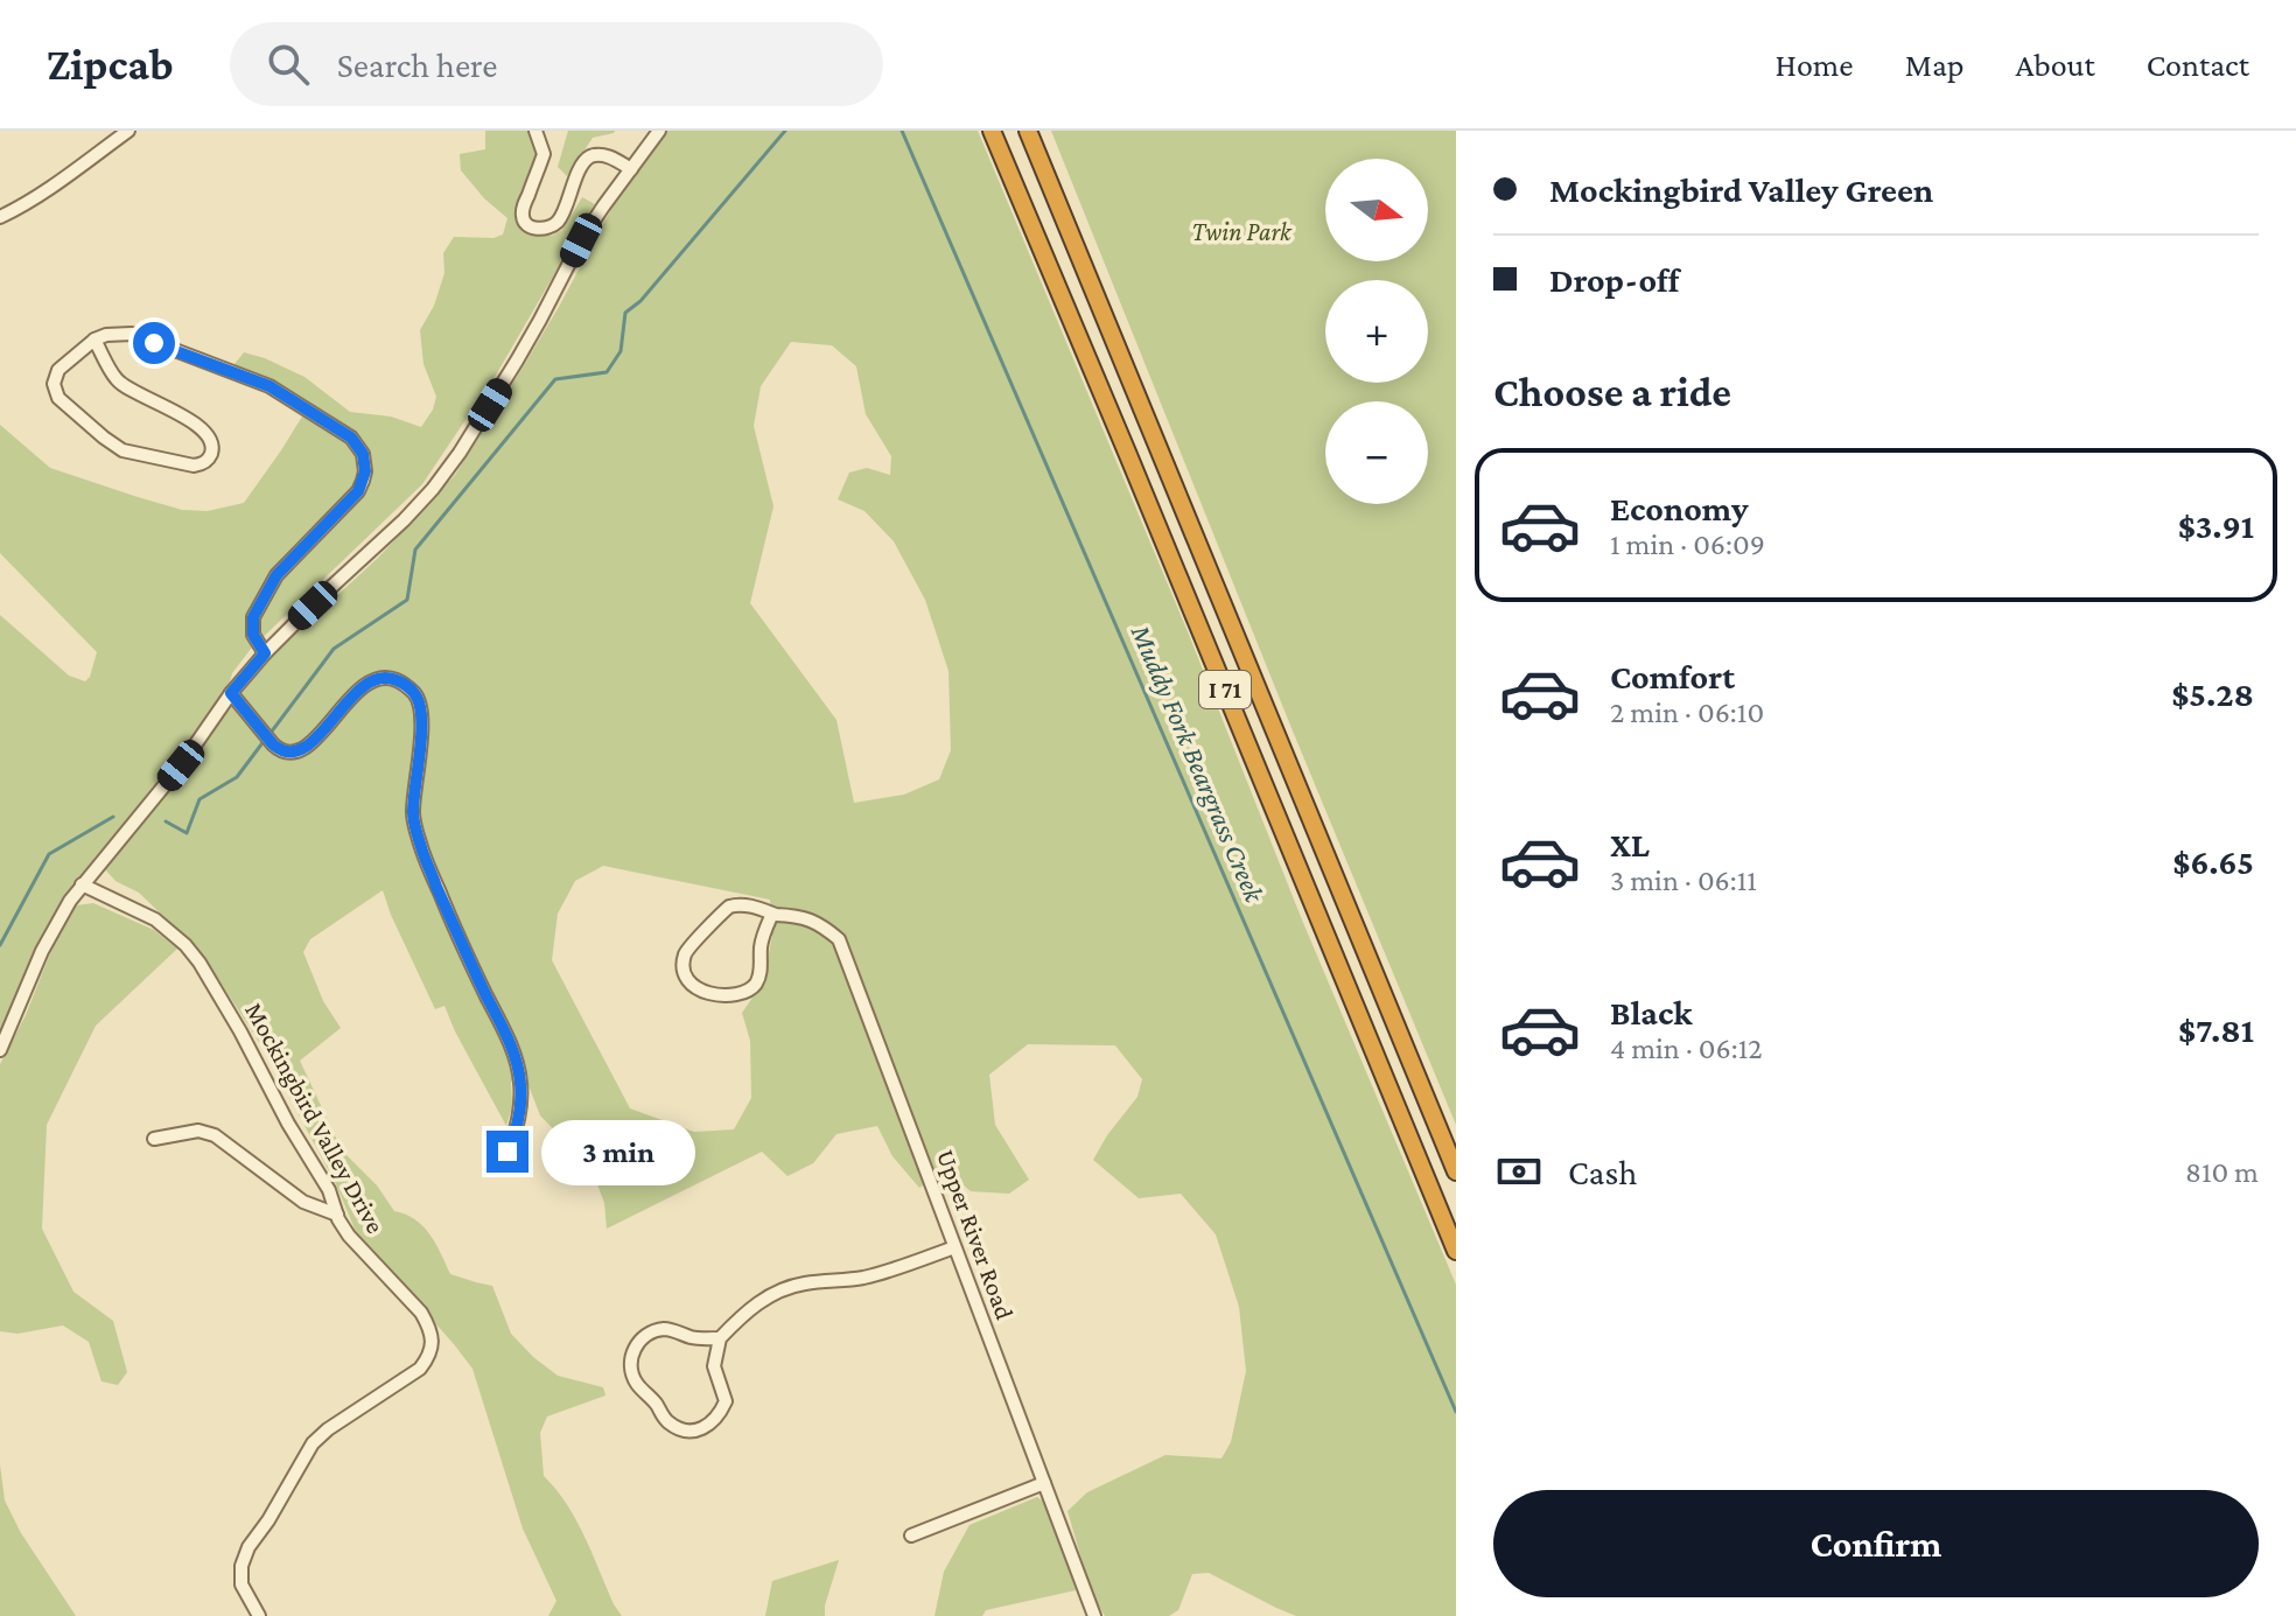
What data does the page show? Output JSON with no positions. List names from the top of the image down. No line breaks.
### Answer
{"streets":{"highway":["I 71"],"street":["Mockingbird Valley Drive","Upper River Road"]},"water":["Muddy Fork Beargrass Creek"],"parks":["Twin Park"],"north":"right","page":{"header":"Zipcab","search":"Search here","nav":["Home","Map","About","Contact"],"banner":["Mockingbird Valley Green","Drop-off"],"map_buttons":["+","−"],"heading":"Choose a ride","list":[{"name":"Economy","note":"1 min · 06:09","value":"$3.91"},{"name":"Comfort","note":"2 min · 06:10","value":"$5.28"},{"name":"XL","note":"3 min · 06:11","value":"$6.65"},{"name":"Black","note":"4 min · 06:12","value":"$7.81"}],"bubble":"3 min","pay":["Cash","810 m"],"buttons":"Confirm"}}
